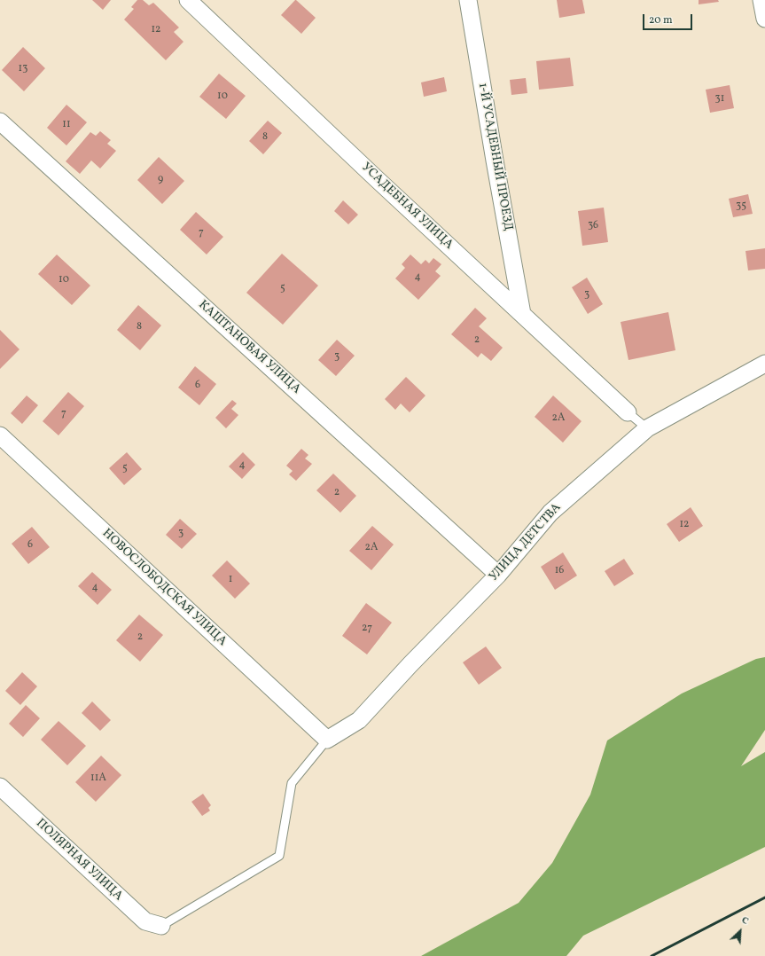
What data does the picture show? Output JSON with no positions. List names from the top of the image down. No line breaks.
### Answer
{"streets":{"street":["1-Й УСАДЕБНЫЙ ПРОЕЗД","УСАДЕБНАЯ УЛИЦА","КАШТАНОВАЯ УЛИЦА","УЛИЦА ДЕТСТВА","НОВОСЛОБОДСКАЯ УЛИЦА","ПОЛЯРНАЯ УЛИЦА"]},"crossings":[["1-Й УСАДЕБНЫЙ ПРОЕЗД","УСАДЕБНАЯ УЛИЦА"],["КАШТАНОВАЯ УЛИЦА","УЛИЦА ДЕТСТВА"],["УЛИЦА ДЕТСТВА","НОВОСЛОБОДСКАЯ УЛИЦА"]],"house_numbers":["12","13","10","31","11","8","9","35","36","7","4","10","5","3","8","2","3","6","7","2А","4","5","2","12","3","6","2А","16","1","4","27","2","11А"],"scale_bar":"20 m","north":"top right"}
